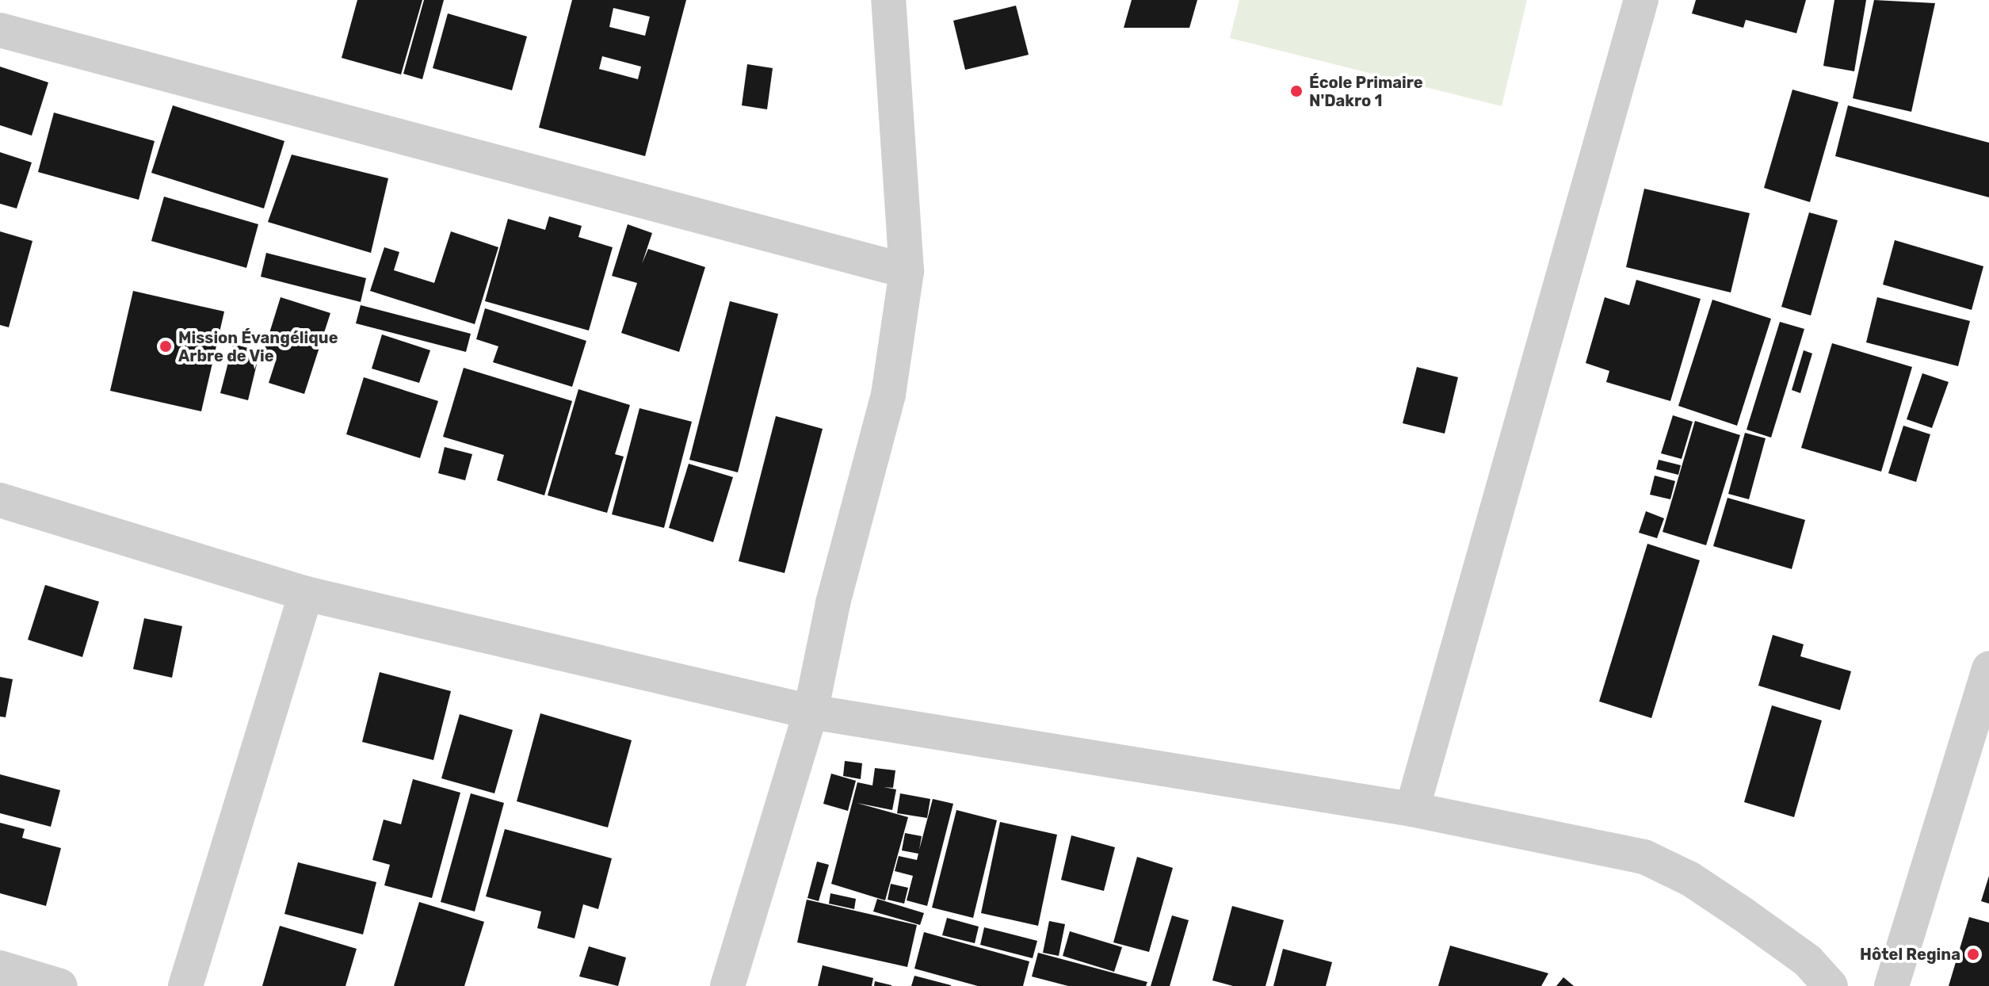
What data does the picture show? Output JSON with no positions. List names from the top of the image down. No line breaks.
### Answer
{"places":["École Primaire N'Dakro 1","Mission Évangélique Arbre de Vie","Hôtel Regina"]}
